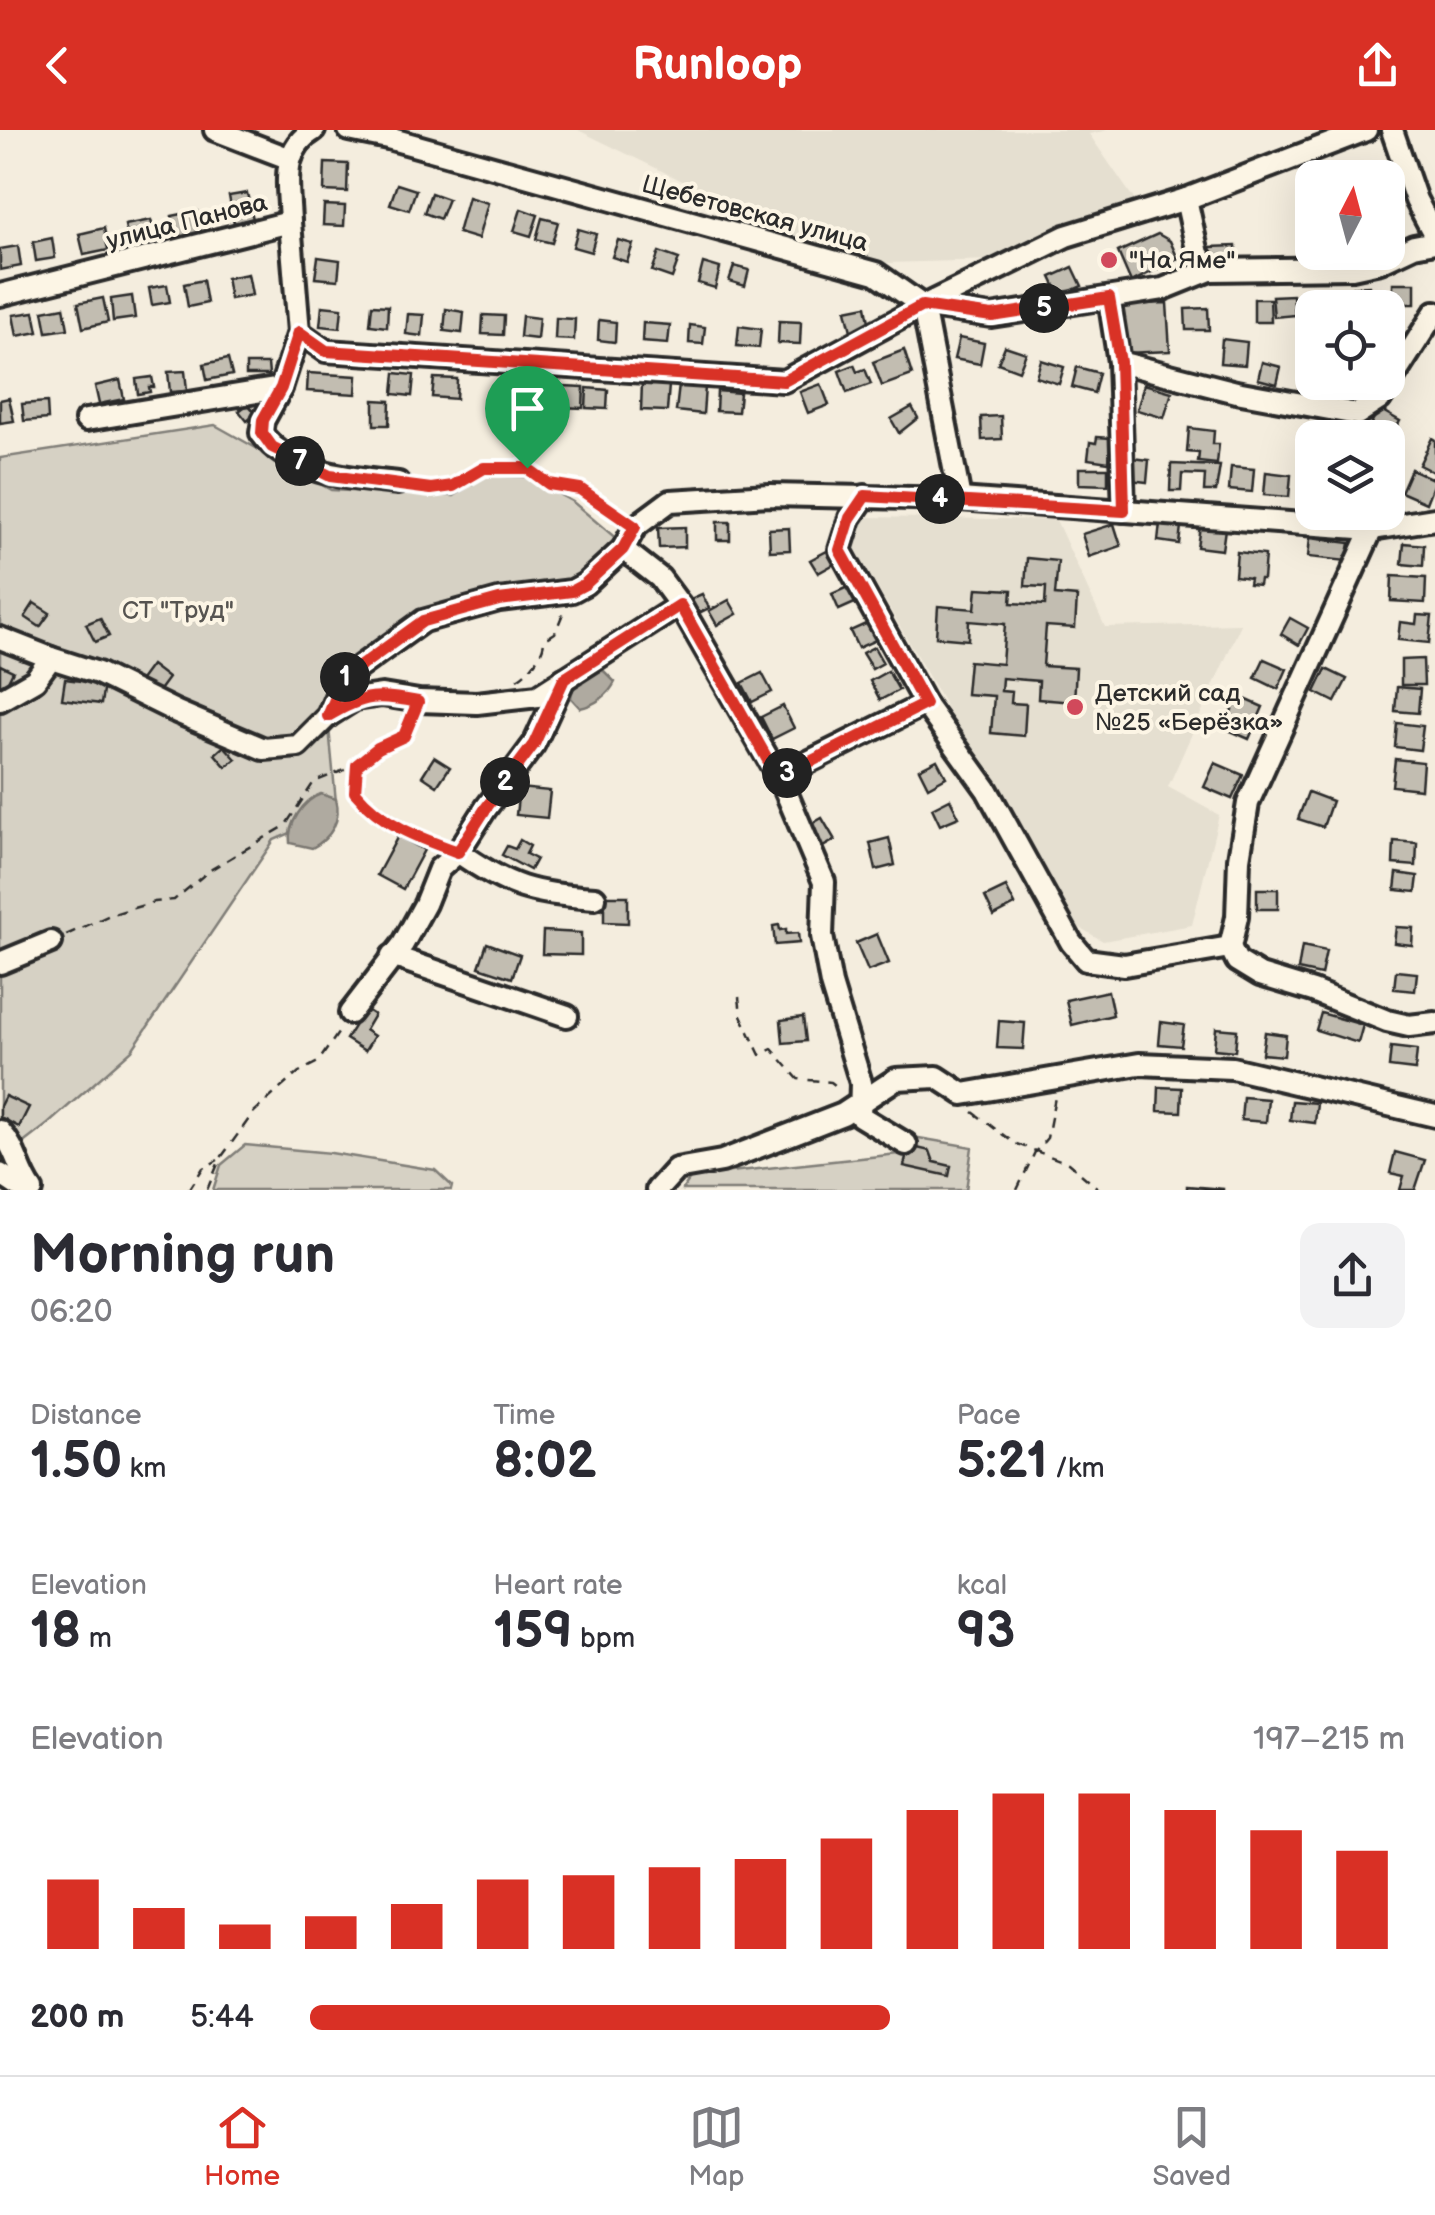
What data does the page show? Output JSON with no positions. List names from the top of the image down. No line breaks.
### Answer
{"streets":{"street":["Щебетовская улица","улица Панова"]},"parks":["СТ \"Труд\""],"places":["\"На Яме\"","Детский сад №25 «Берёзка»"],"north":"top","page":{"header":"Runloop","pins":["5","7","4","1","3","2"],"heading":["Morning run","06:20"],"stats":[["Distance","1.50 km"],["Time","8:02"],["Pace","5:21 /km"],["Elevation","18 m"],["Heart rate","159 bpm"],["kcal","93"]],"chart":["Elevation","197–215 m"],"list":[{"name":"200 m","note":"5:44"}],"tabs":["Home","Map","Saved"]}}
